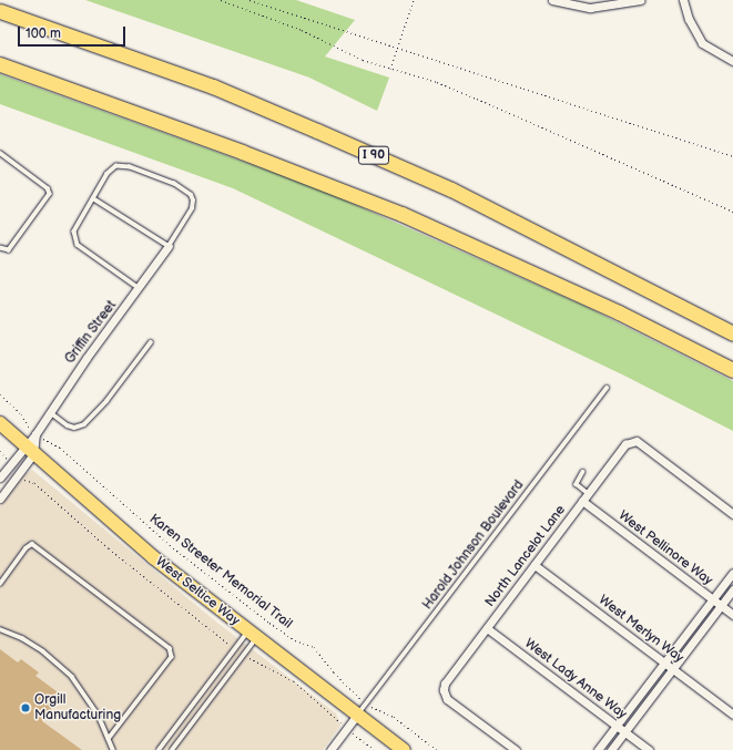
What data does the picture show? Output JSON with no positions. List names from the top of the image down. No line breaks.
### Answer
{"streets":{"highway":["I 90"],"main road":["West Seltice Way"],"street":["Griffin Street","West Pellinore Way","North Lancelot Lane","West Merlyn Way","West Lady Anne Way"],"lane":["Harold Johnson Boulevard"],"path":["Karen Streeter Memorial Trail"]},"crossings":[["Griffin Street","Karen Streeter Memorial Trail"],["Griffin Street","West Seltice Way"],["Harold Johnson Boulevard","Karen Streeter Memorial Trail"],["Harold Johnson Boulevard","West Seltice Way"],["West Pellinore Way","North Lancelot Lane"],["North Lancelot Lane","West Merlyn Way"],["North Lancelot Lane","West Lady Anne Way"]],"places":["Orgill Manufacturing"],"scale_bar":"100 m"}
